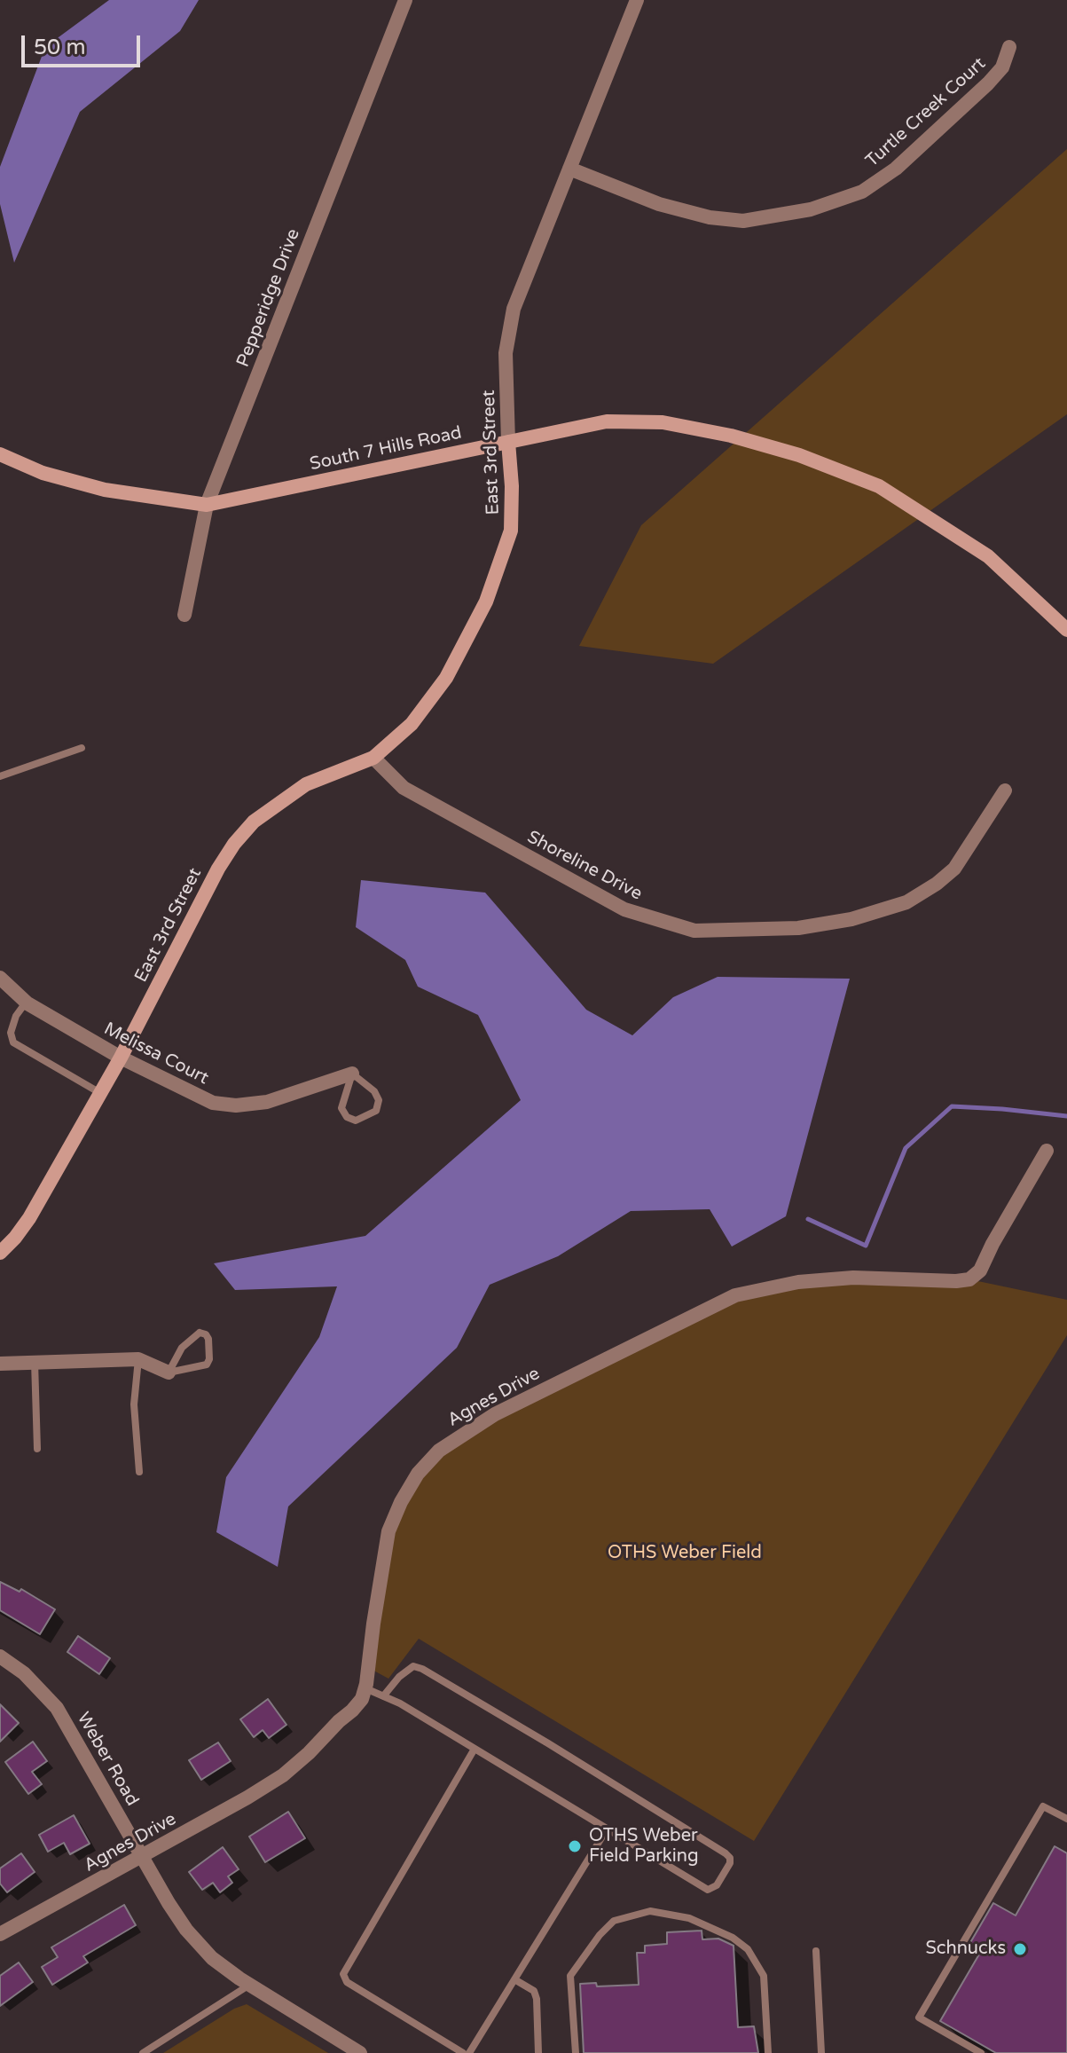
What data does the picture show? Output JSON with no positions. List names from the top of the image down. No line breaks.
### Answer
{"streets":{"street":["Turtle Creek Court","Pepperidge Drive","South 7 Hills Road","East 3rd Street","Shoreline Drive","Melissa Court","Agnes Drive","Weber Road"]},"crossings":[["Turtle Creek Court","East 3rd Street"],["Pepperidge Drive","South 7 Hills Road"],["South 7 Hills Road","East 3rd Street"],["East 3rd Street","Shoreline Drive"],["East 3rd Street","Melissa Court"],["Agnes Drive","Weber Road"]],"parks":["OTHS Weber Field"],"places":["OTHS Weber Field Parking","Schnucks"],"scale_bar":"50 m"}
